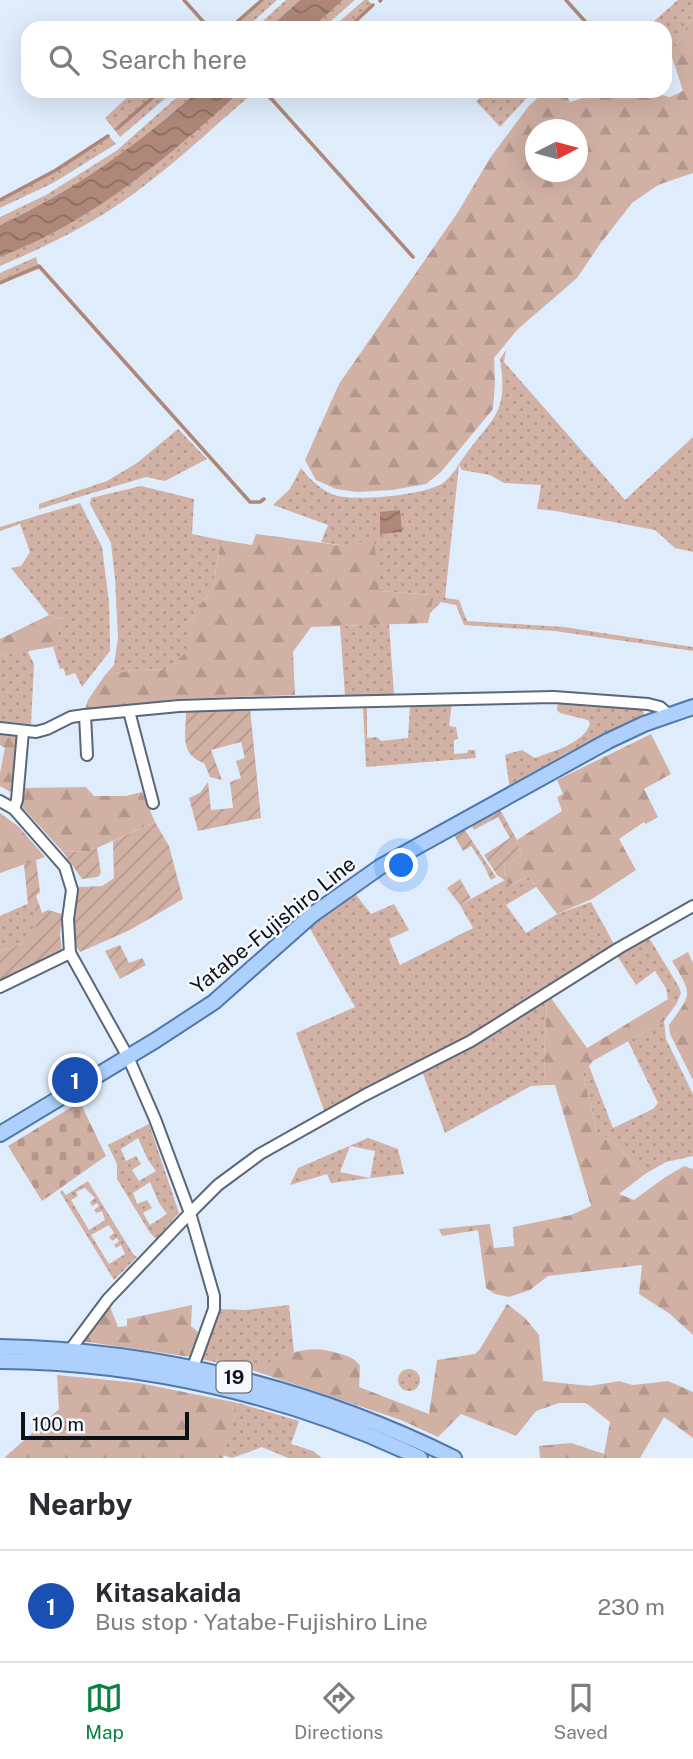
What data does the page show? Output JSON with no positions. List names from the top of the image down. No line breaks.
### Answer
{"streets":{"main road":["Yatabe-Fujishiro Line","19"]},"scale_bar":"100 m","north":"right","page":{"search":"Search here","pins":"1","scale":"100 m","heading":"Nearby","list":[{"mark":"1","name":"Kitasakaida","note":"Bus stop · Yatabe-Fujishiro Line","value":"230 m"}],"nav":["Map","Directions","Saved"]}}
